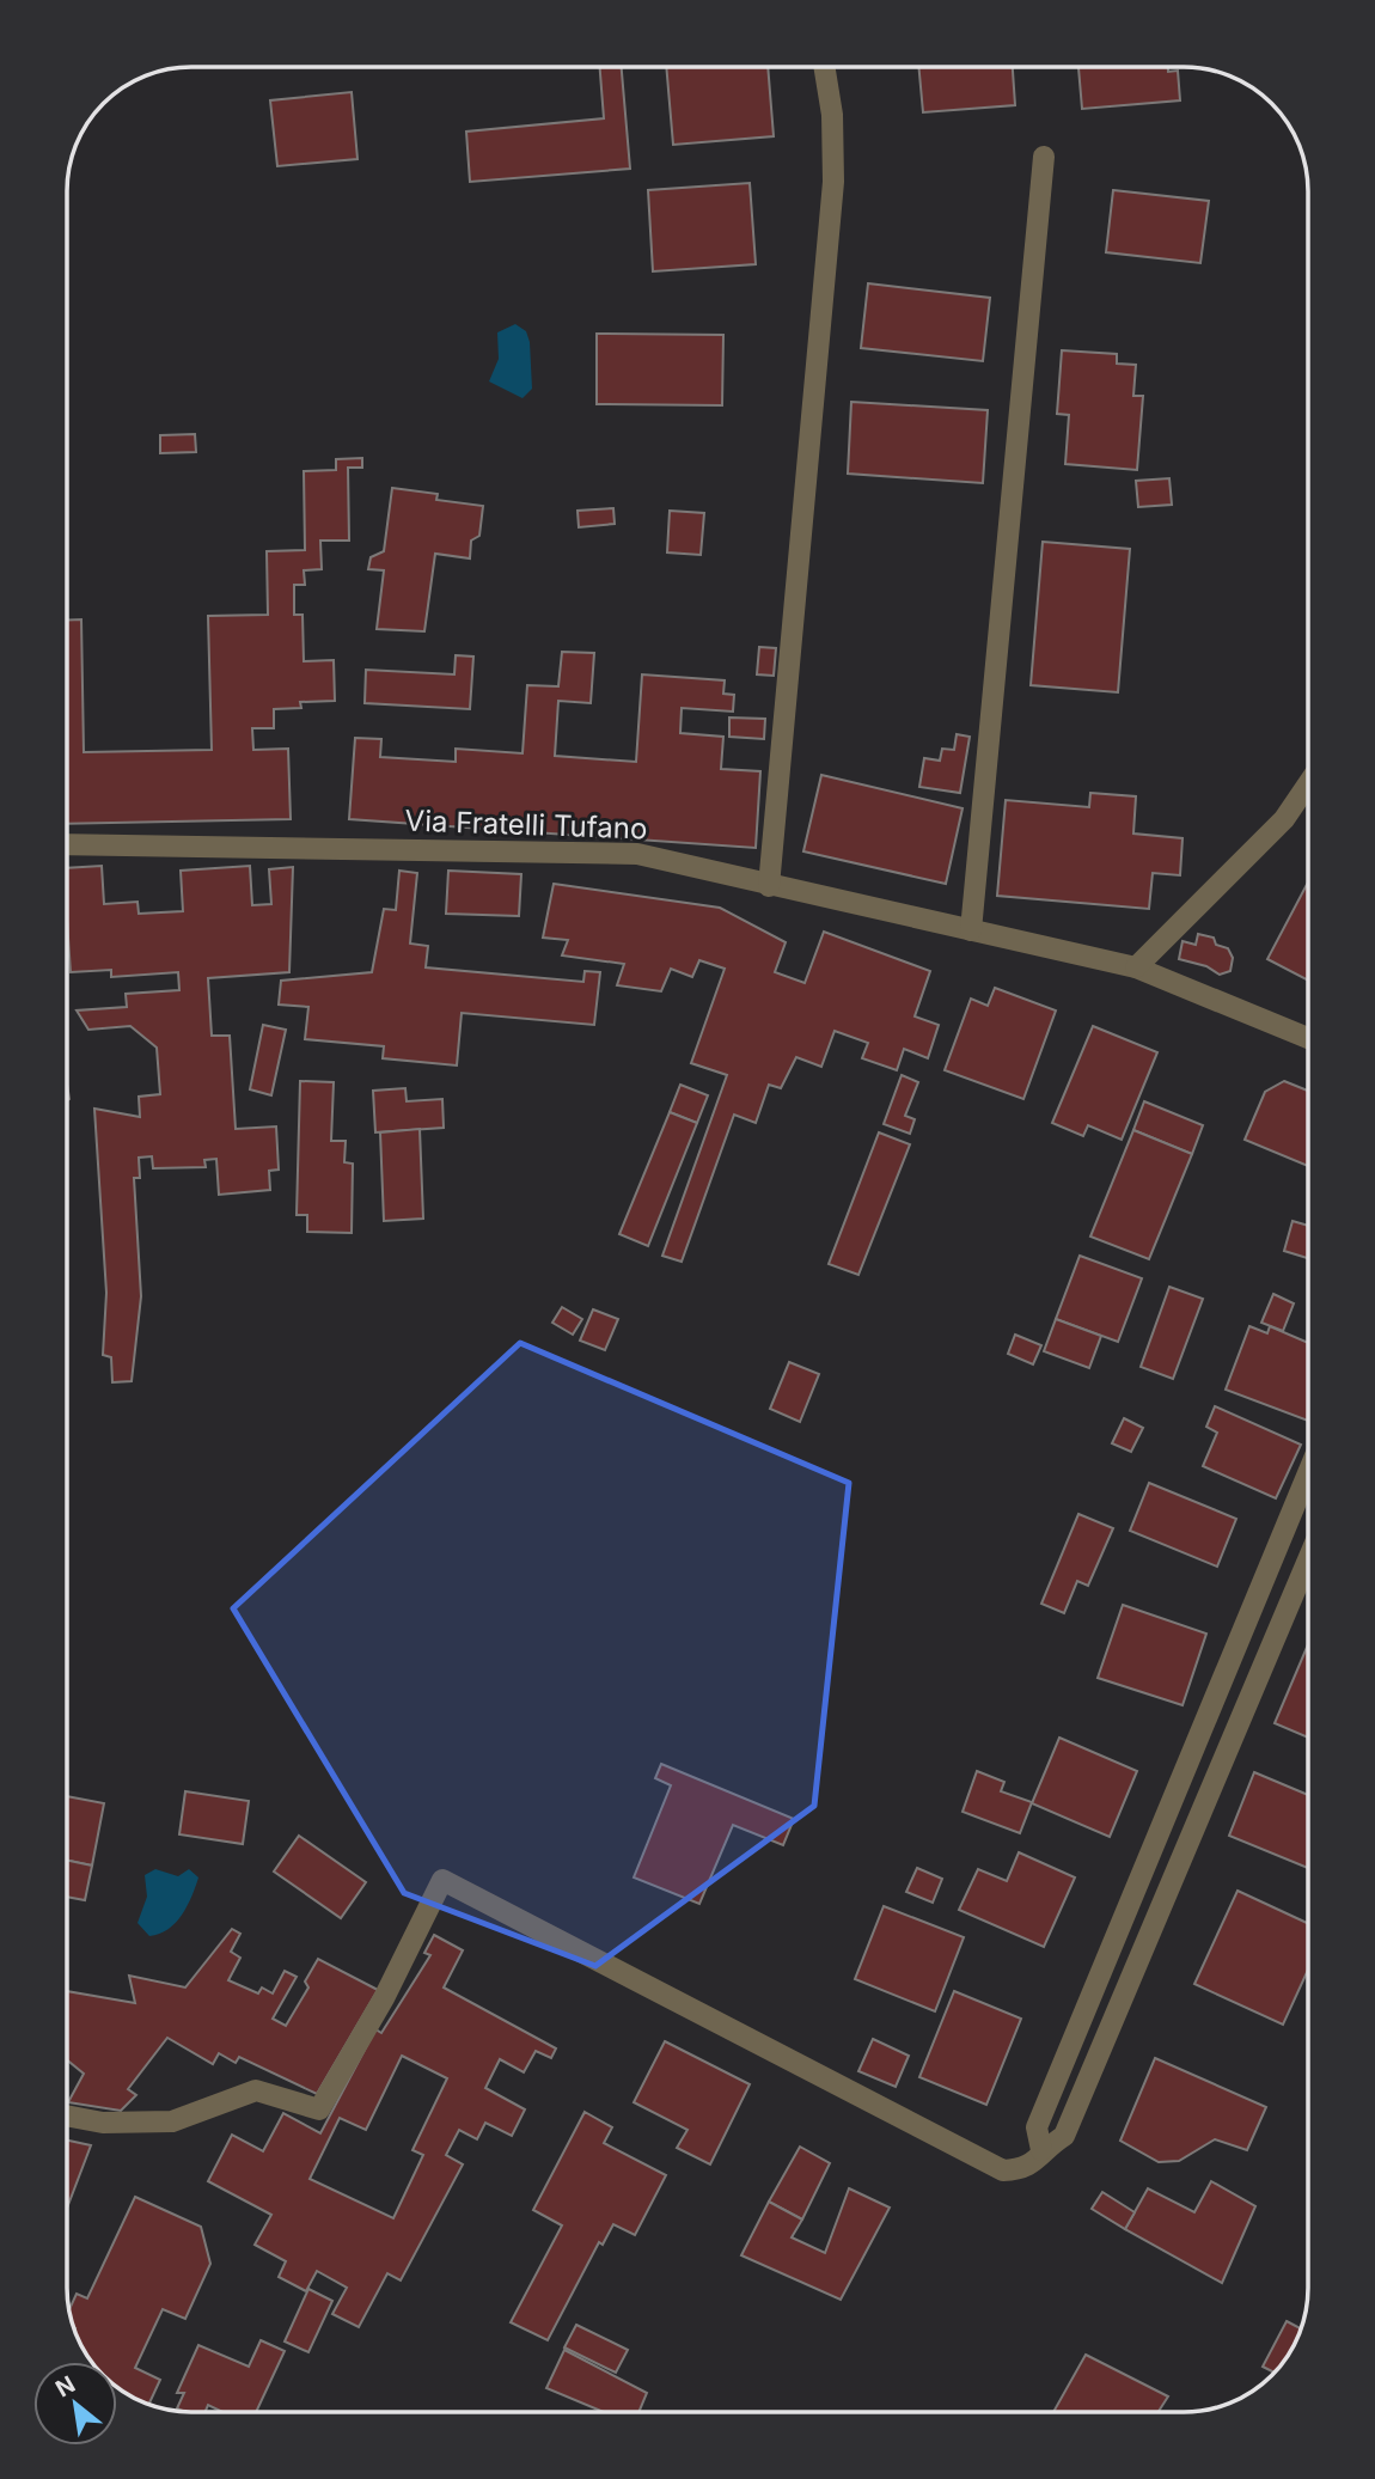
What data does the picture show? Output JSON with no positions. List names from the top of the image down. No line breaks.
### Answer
{"streets":{"street":["Via Fratelli Tufano"]},"north":"top left"}
